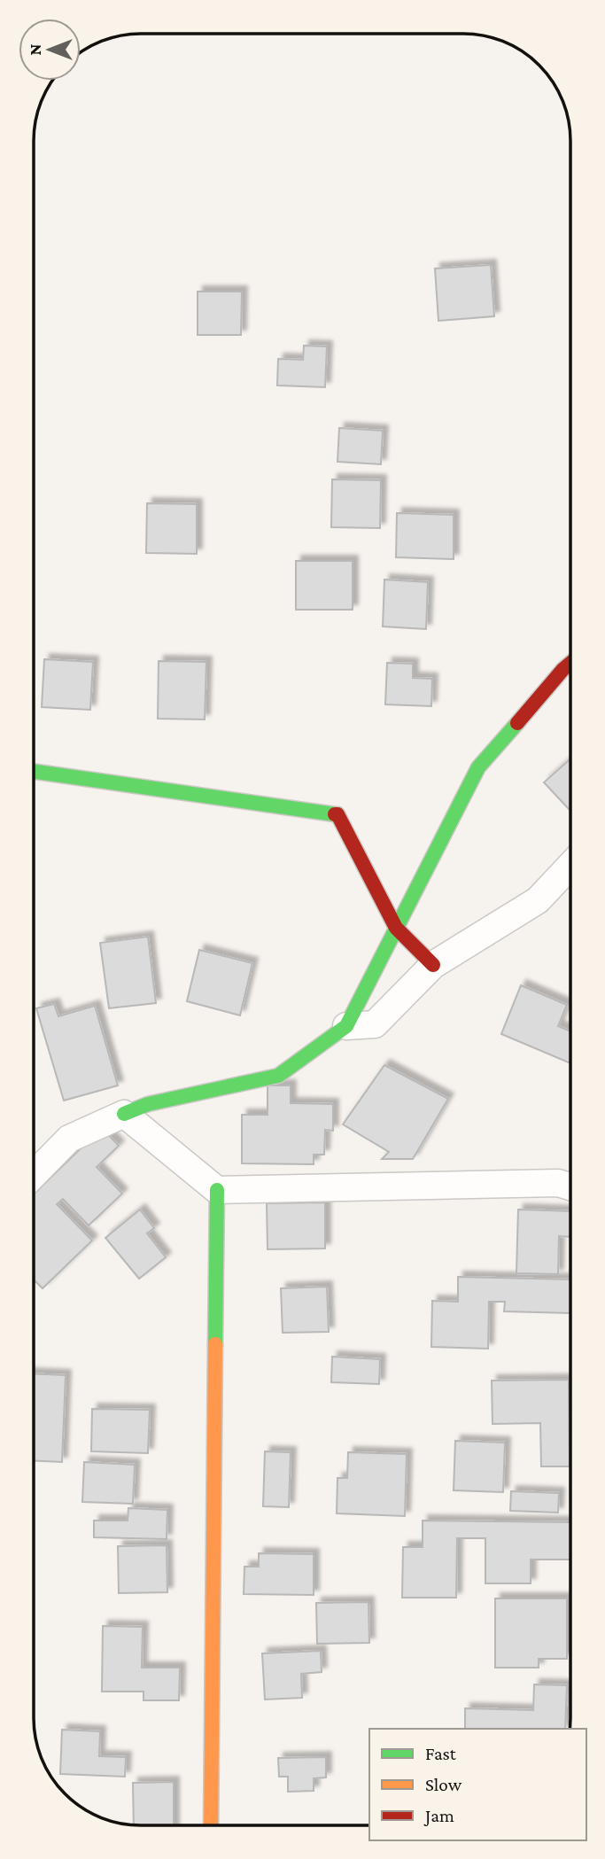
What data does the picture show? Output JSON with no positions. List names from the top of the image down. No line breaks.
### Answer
{"legend":["Fast","Slow","Jam"],"north":"left"}
